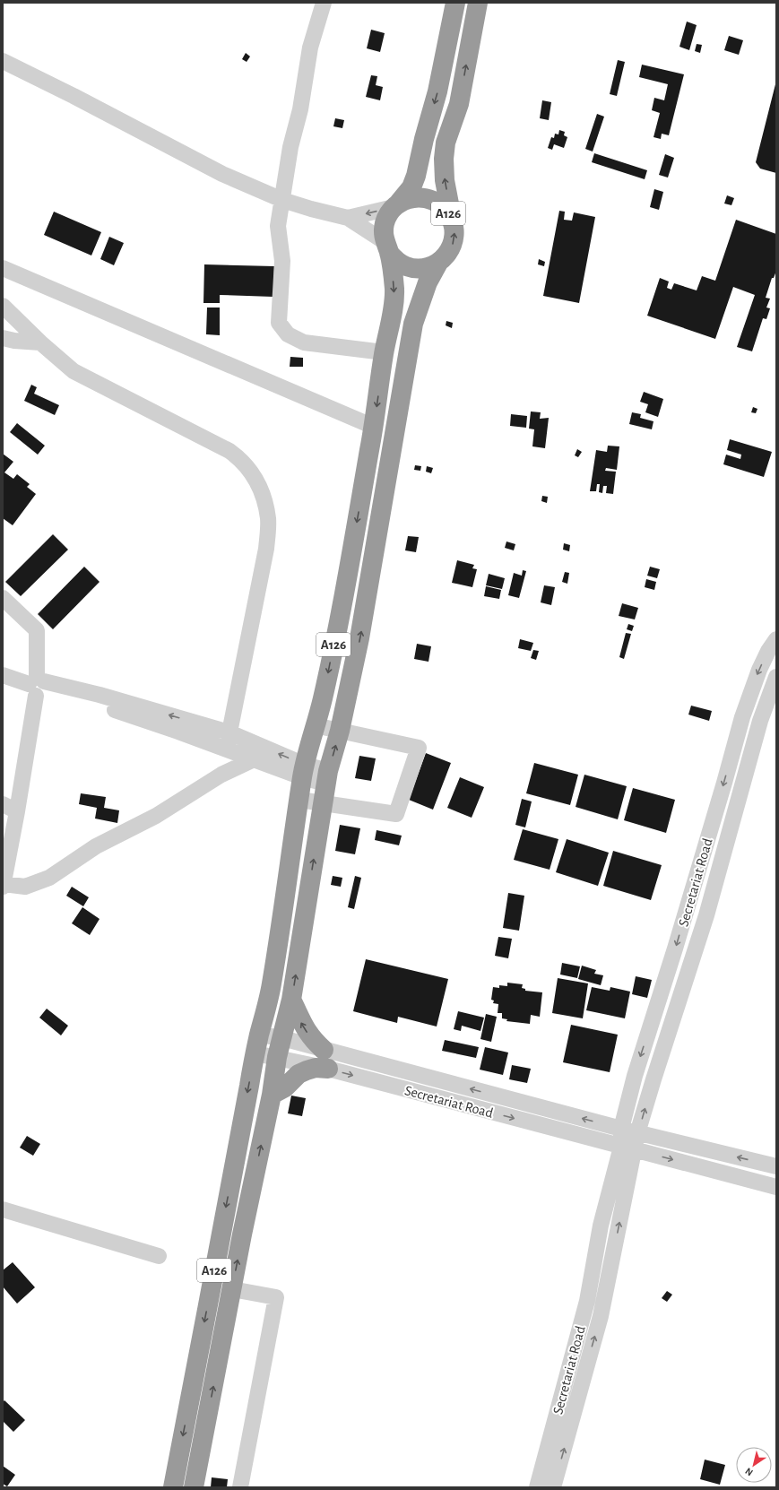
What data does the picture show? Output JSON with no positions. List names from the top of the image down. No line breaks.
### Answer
{"streets":{"highway":["A126"],"street":["Secretariat Road"]},"crossings":[["A126","Secretariat Road"]],"north":"bottom left"}
